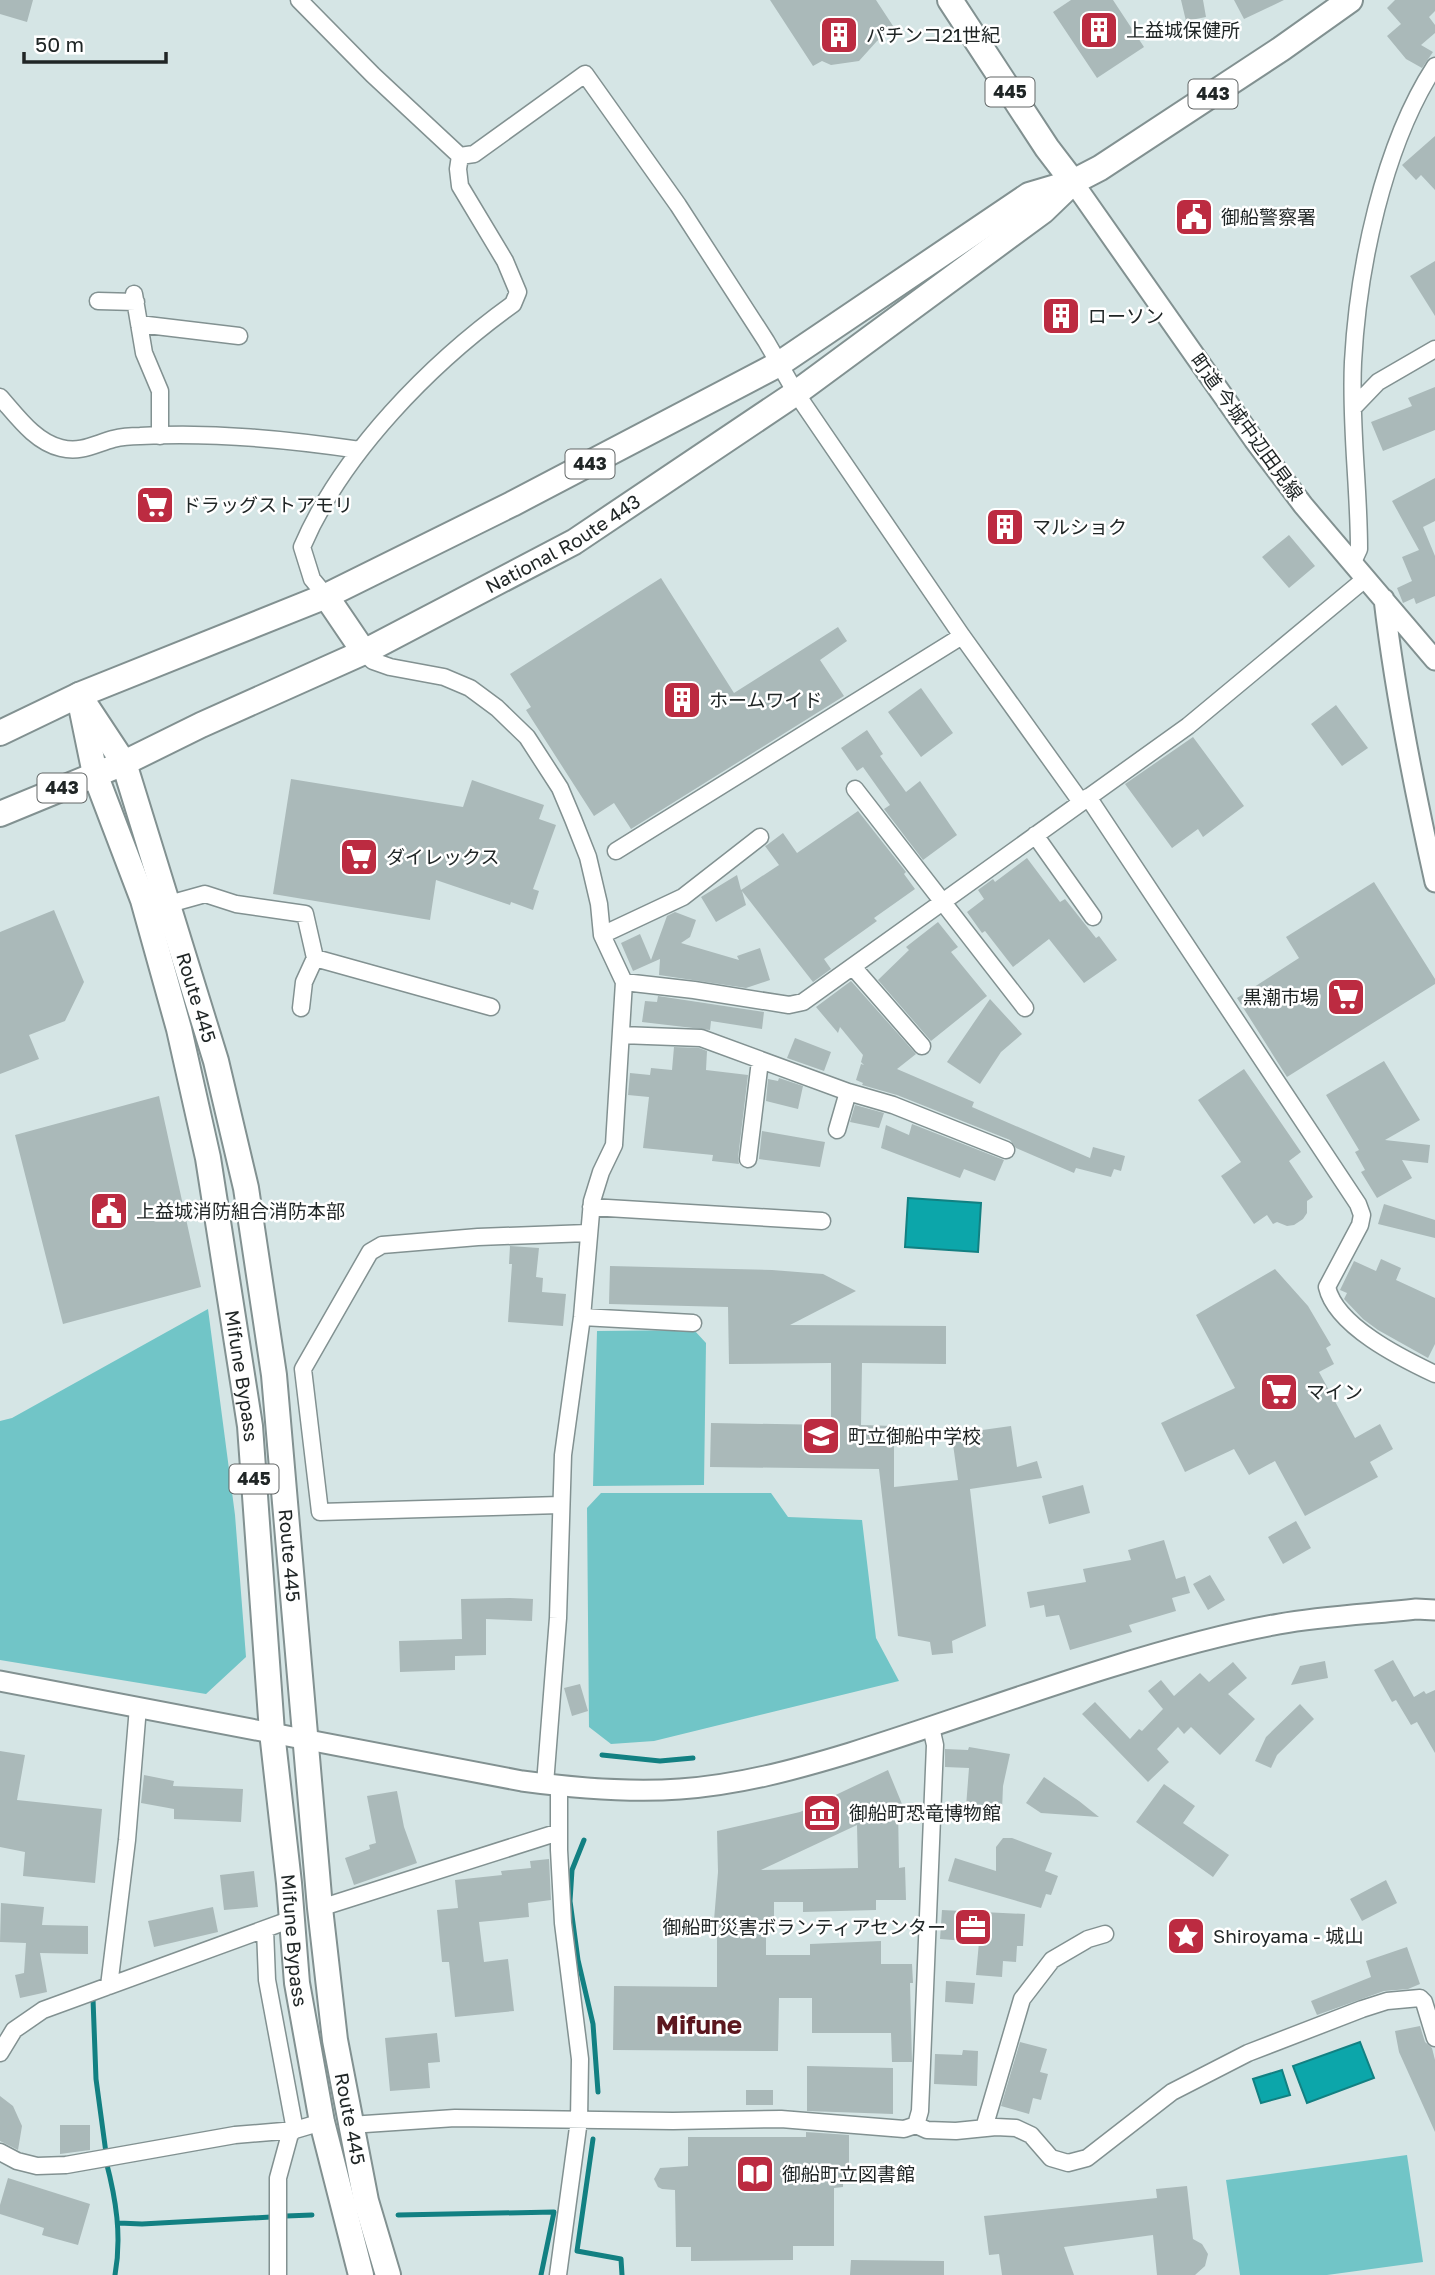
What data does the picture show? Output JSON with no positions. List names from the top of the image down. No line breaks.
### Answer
{"streets":{"highway":["445","443","National Route 443","Route 445","Mifune Bypass"],"street":["町道 今城中辺田見線"]},"crossings":[["445","町道 今城中辺田見線"],["445","National Route 443"],["445","Route 445"],["445","Mifune Bypass"],["町道 今城中辺田見線","National Route 443"],["National Route 443","Route 445"],["National Route 443","Mifune Bypass"]],"districts":["Mifune"],"places":{"building":["上益城保健所","パチンコ21世紀","ローソン","マルショク","ホームワイド"],"public building":["御船警察署","上益城消防組合消防本部"],"supermarket":["ドラッグストアモリ","ダイレックス","黒潮市場","マイン"],"school or university":["町立御船中学校"],"museum":["御船町恐竜博物館"],"office":["御船町災害ボランティアセンター"],"place":["Shiroyama - 城山"],"library":["御船町立図書館"]},"scale_bar":"50 m"}
